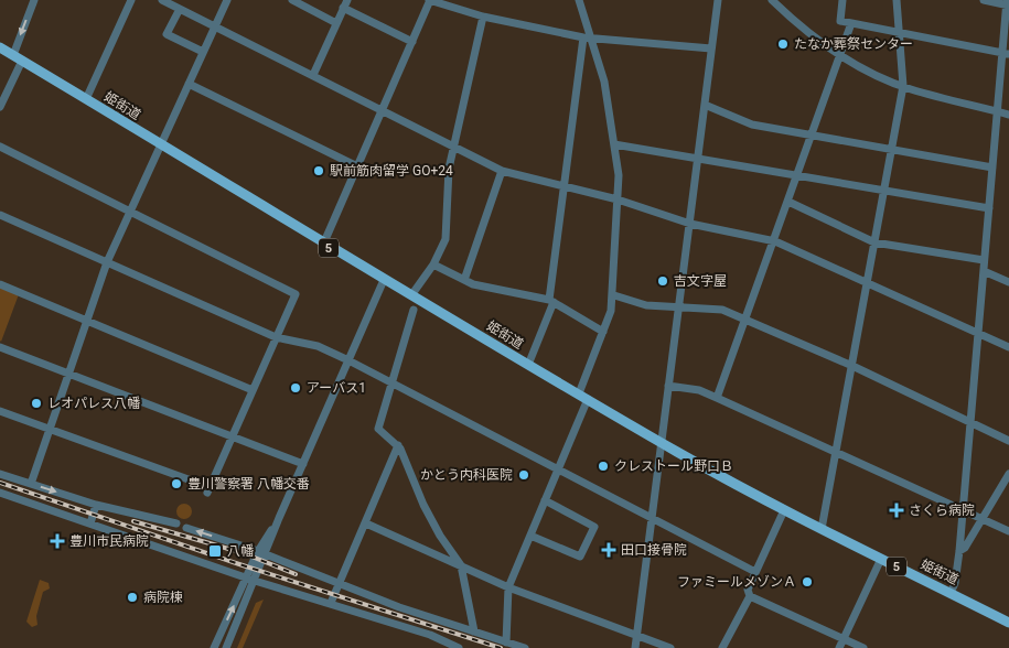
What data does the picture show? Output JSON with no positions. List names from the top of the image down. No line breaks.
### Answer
{"streets":{"main road":["姫街道","5"]},"places":{"other":["たなか葬祭センター","駅前筋肉留学 GO+24","吉文字屋","アーバス1","レオパレス八幡","クレストール野口Ｂ","かとう内科医院","豊川警察署 八幡交番","ファミールメゾンＡ","病院棟"],"health":["さくら病院","豊川市民病院","田口接骨院"],"transit":["八幡"]}}
